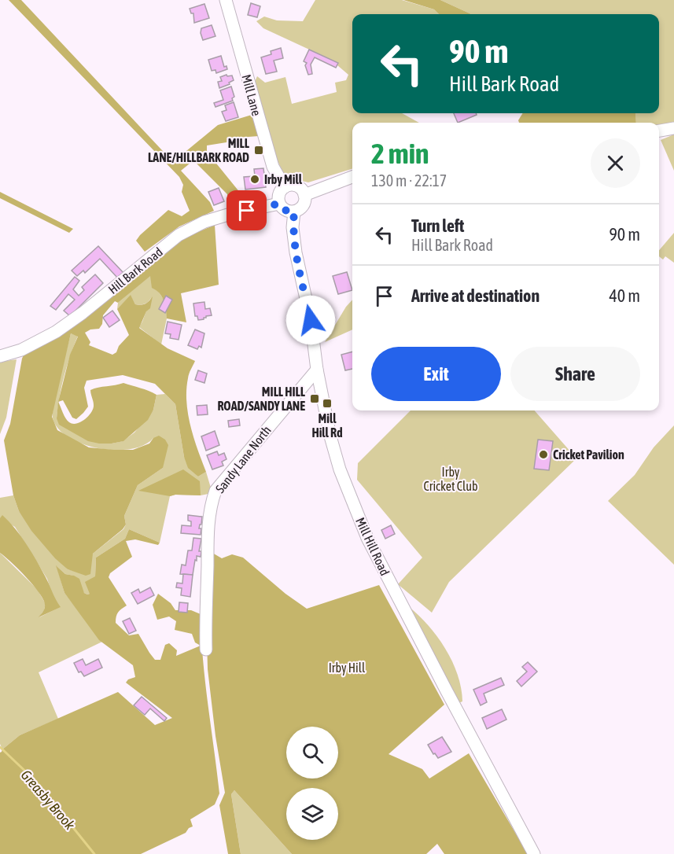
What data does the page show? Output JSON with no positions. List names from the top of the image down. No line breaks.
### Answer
{"streets":{"street":["Mill Lane","Hill Bark Road","Sandy Lane North","Mill Hill Road"]},"crossings":[["Mill Lane","Hill Bark Road"],["Mill Lane","Mill Hill Road"],["Hill Bark Road","Mill Hill Road"],["Sandy Lane North","Mill Hill Road"]],"water":["Greasby Brook"],"parks":["Irby Cricket Club","Irby Hill"],"places":{"transit":["MILL LANE/HILLBARK ROAD","MILL HILL ROAD/SANDY LANE","Mill Hill Rd"],"other":["Irby Mill","Cricket Pavilion"]},"page":{"turn":["90 m","Hill Bark Road"],"heading":["2 min","130 m · 22:17"],"list":[{"name":"Turn left","note":"Hill Bark Road","value":"90 m"},{"name":"Arrive at destination","value":"40 m"}],"buttons":["Exit","Share"]}}
